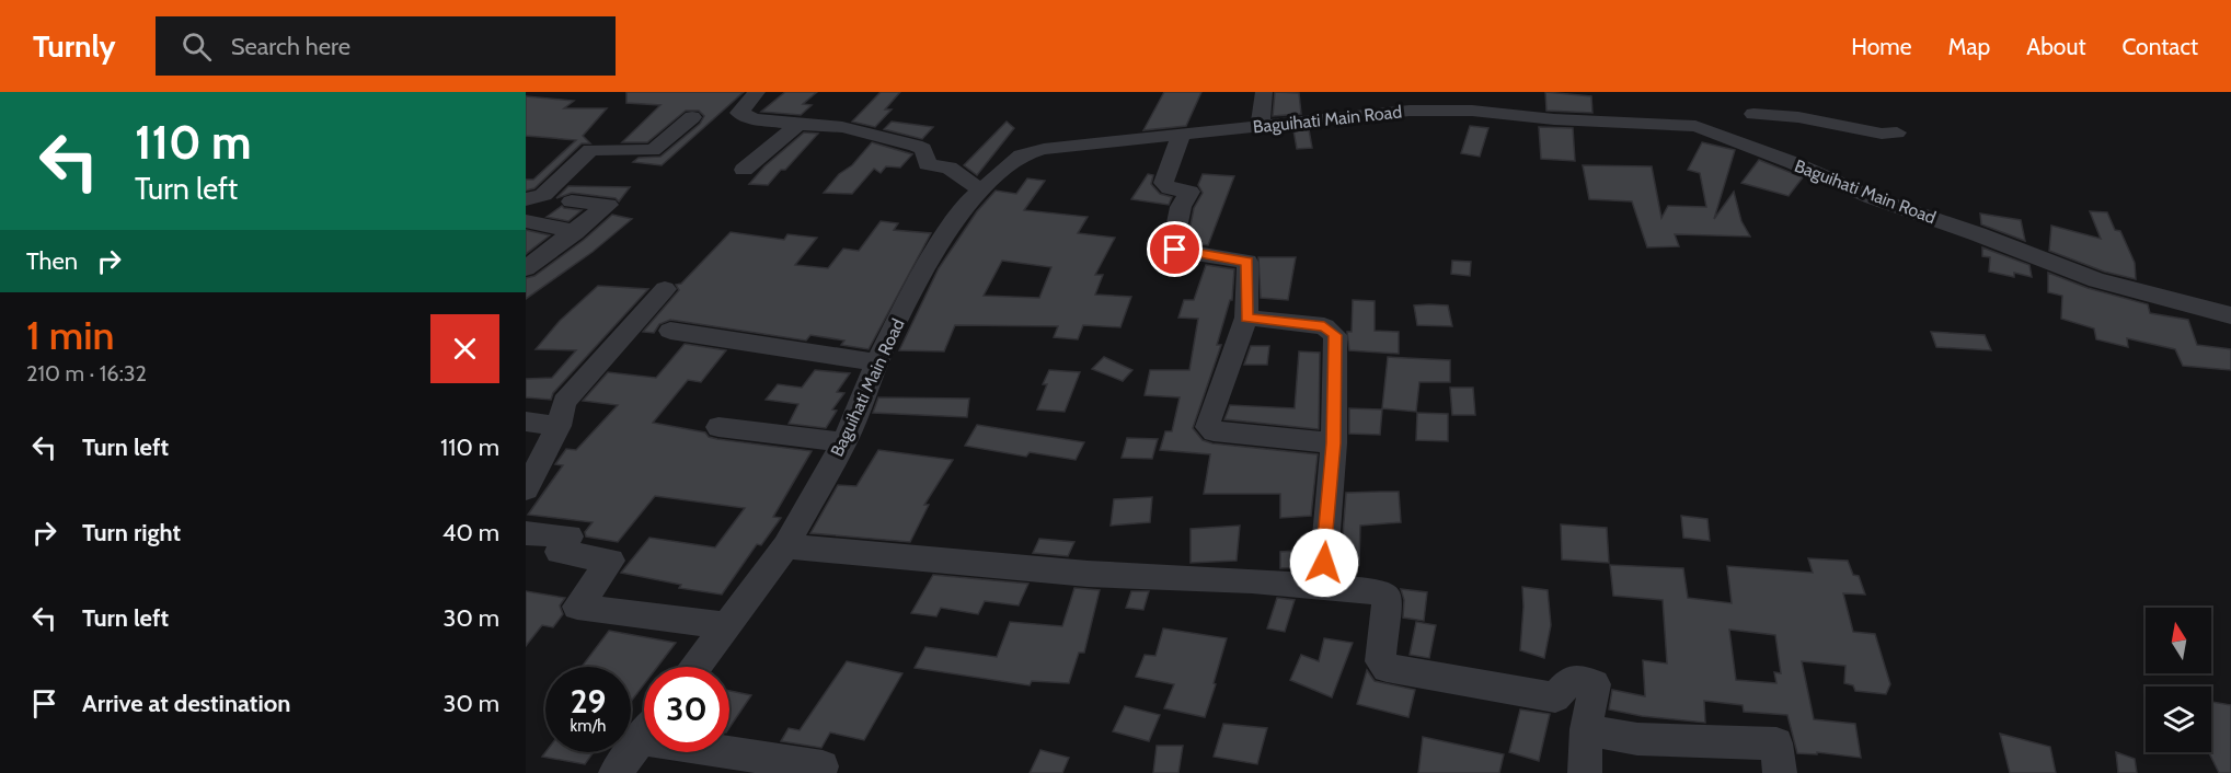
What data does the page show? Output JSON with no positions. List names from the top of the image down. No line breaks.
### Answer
{"streets":{"street":["Baguihati Main Road"]},"north":"top","page":{"header":"Turnly","search":"Search here","nav":["Home","Map","About","Contact"],"turn":["110 m","Turn left"],"then":"Then","heading":["1 min","210 m · 16:32"],"list":[{"name":"Turn left","value":"110 m"},{"name":"Turn right","value":"40 m"},{"name":"Turn left","value":"30 m"},{"name":"Arrive at destination","value":"30 m"}],"speed":"29 km/h","limit":"30"}}
